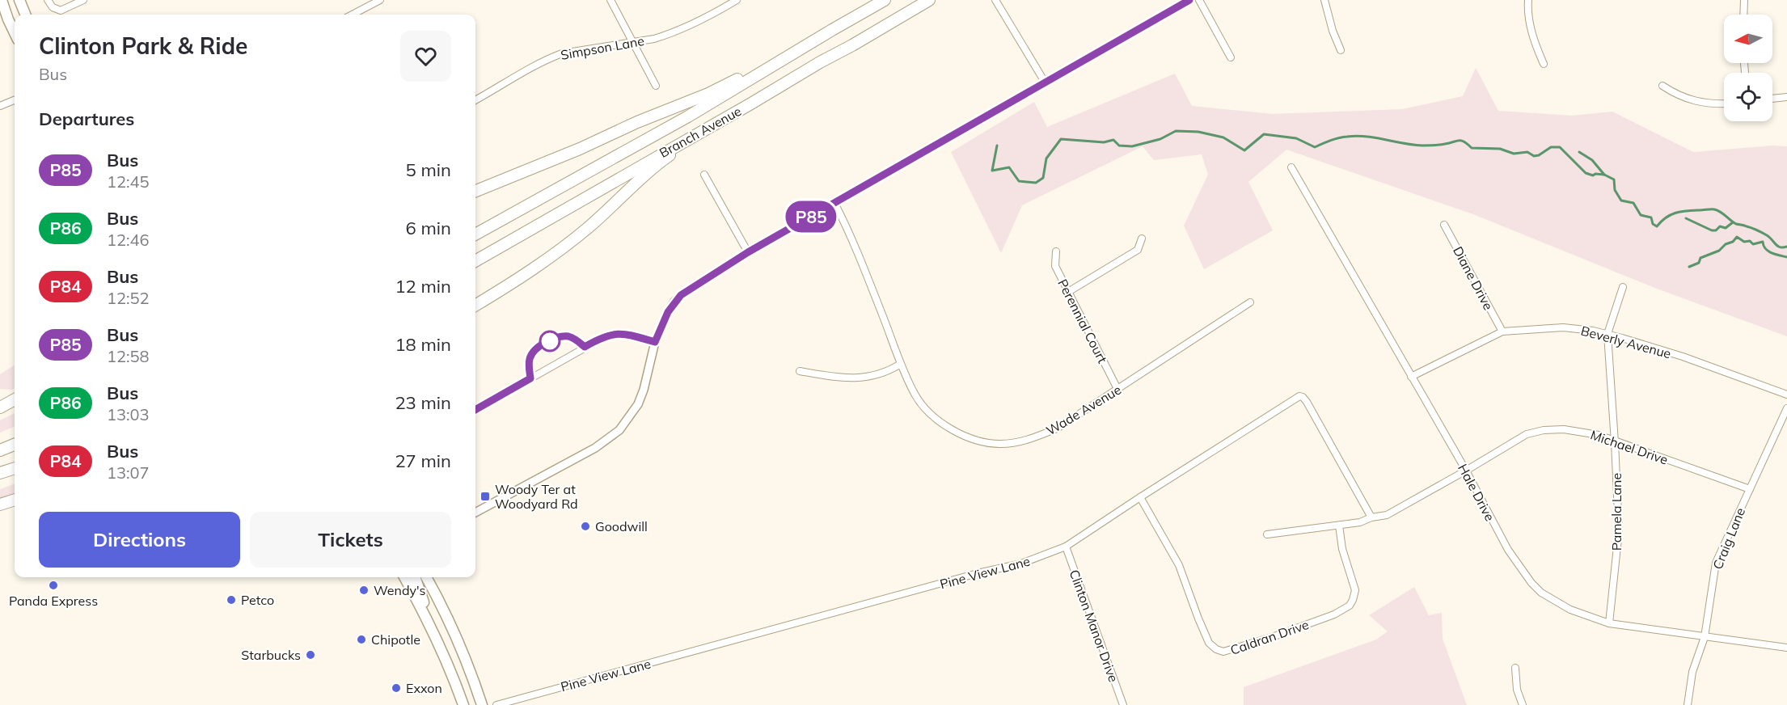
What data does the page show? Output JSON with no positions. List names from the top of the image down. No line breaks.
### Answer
{"streets":{"highway":["Branch Avenue"],"street":["Simpson Lane","Diane Drive","Perennial Court","Beverly Avenue","Wade Avenue","Michael Drive","Hale Drive","Pamela Lane","Craig Lane","Pine View Lane","Clinton Manor Drive","Caldran Drive"]},"crossings":[["Diane Drive","Beverly Avenue"],["Perennial Court","Wade Avenue"],["Beverly Avenue","Hale Drive"],["Beverly Avenue","Pamela Lane"],["Michael Drive","Hale Drive"],["Michael Drive","Pamela Lane"],["Michael Drive","Craig Lane"],["Michael Drive","Pine View Lane"],["Michael Drive","Caldran Drive"],["Hale Drive","Pamela Lane"],["Hale Drive","Craig Lane"],["Pine View Lane","Clinton Manor Drive"],["Pine View Lane","Caldran Drive"]],"places":{"transit":["Woody Ter at Woodyard Rd"],"other":["Goodwill","Panda Express","Wendy's","Petco","Chipotle","Starbucks","Exxon"]},"lines":["bus line P85"],"north":"left","page":{"on_map":"P85","heading":[["Clinton Park & Ride","Bus"],"Departures"],"list":[{"mark":"P85","name":"Bus","note":"12:45","value":"5 min"},{"mark":"P86","name":"Bus","note":"12:46","value":"6 min"},{"mark":"P84","name":"Bus","note":"12:52","value":"12 min"},{"mark":"P85","name":"Bus","note":"12:58","value":"18 min"},{"mark":"P86","name":"Bus","note":"13:03","value":"23 min"},{"mark":"P84","name":"Bus","note":"13:07","value":"27 min"}],"buttons":["Directions","Tickets"]}}
